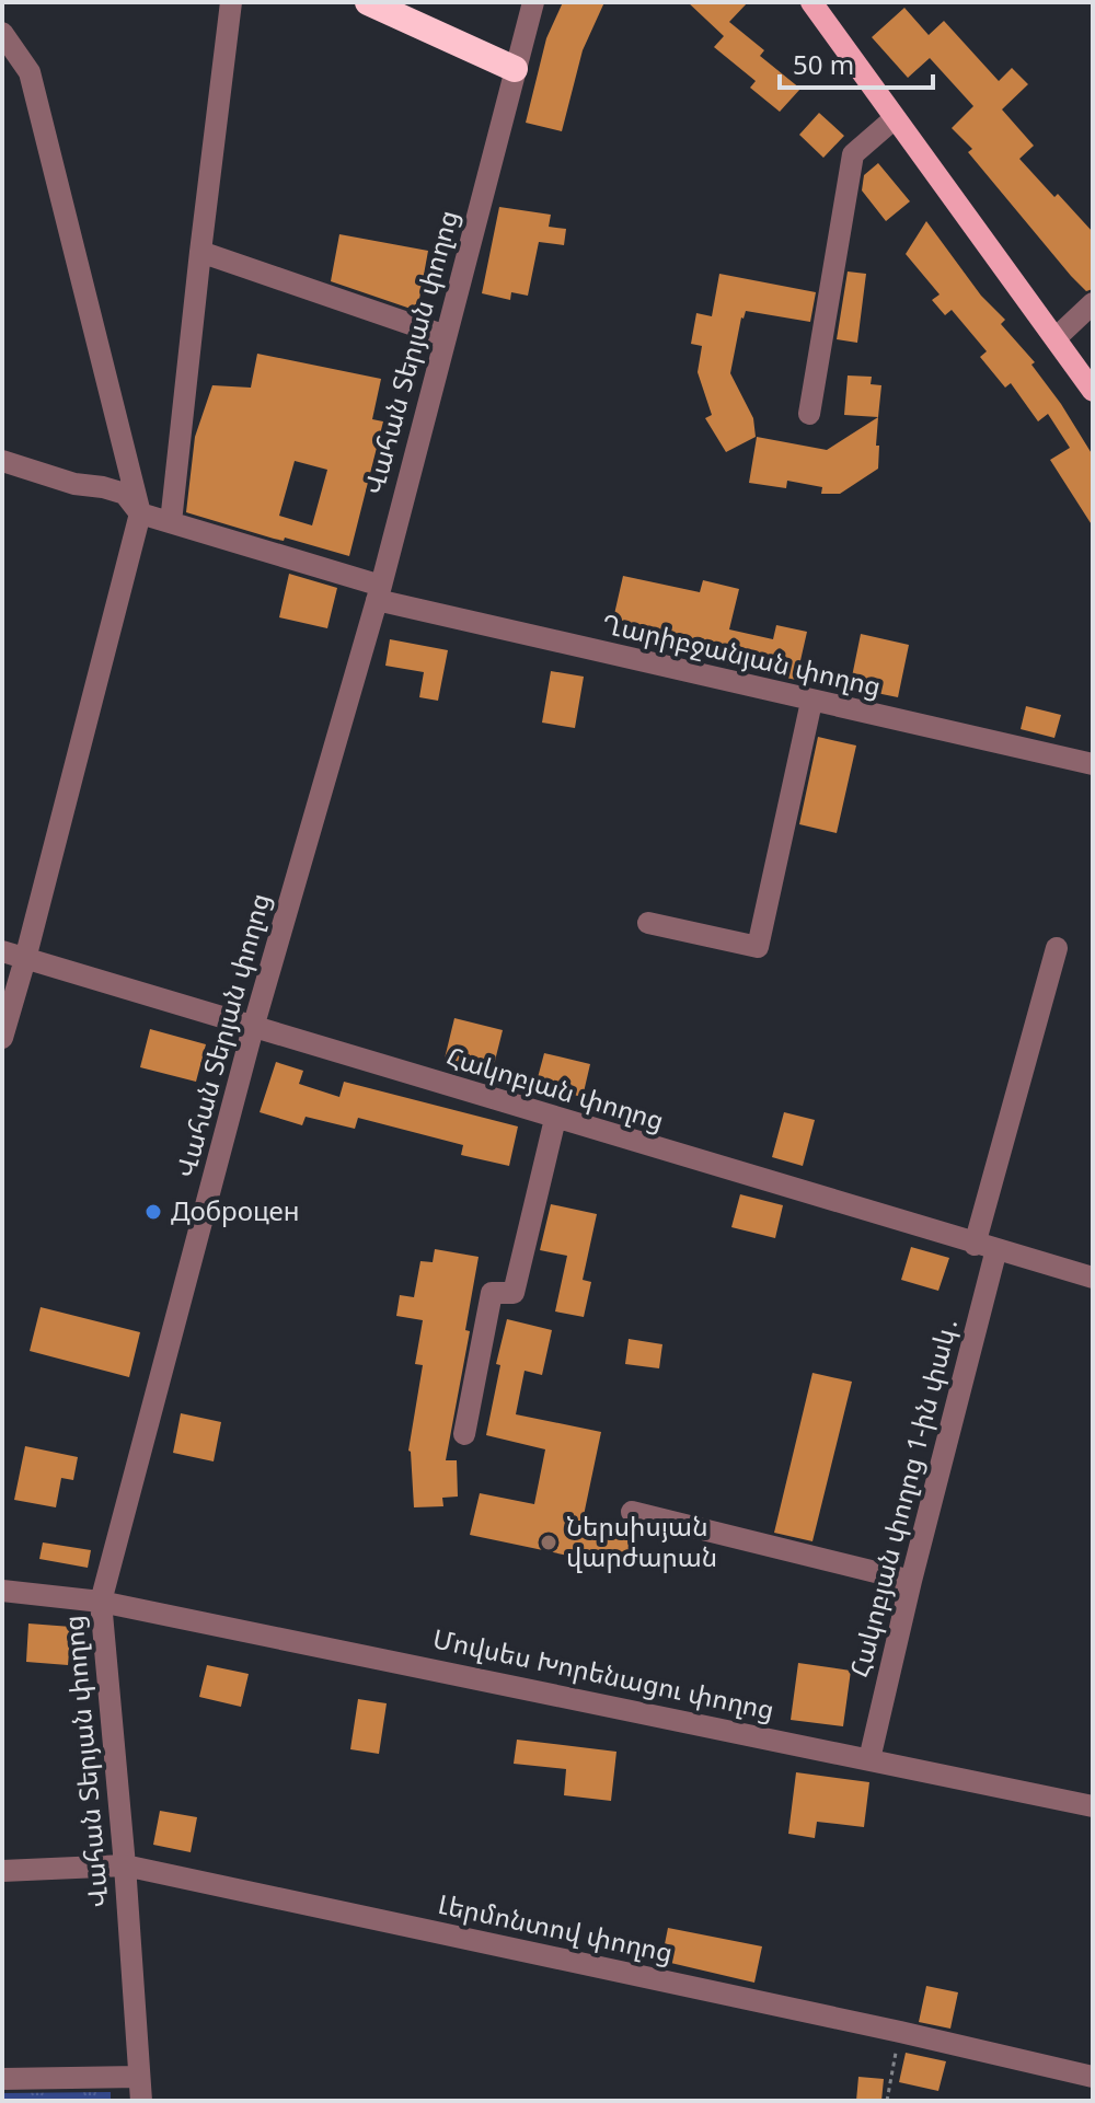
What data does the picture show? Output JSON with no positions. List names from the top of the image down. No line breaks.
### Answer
{"streets":{"street":["Վահան Տերյան փողոց","Ղարիբջանյան փողոց","Հակոբյան փողոց","Հակոբյան փողոց 1-ին փակ․","Մովսես Խորենացու փողոց","Լերմոնտով փողոց"]},"crossings":[["Վահան Տերյան փողոց","Ղարիբջանյան փողոց"],["Վահան Տերյան փողոց","Հակոբյան փողոց"],["Վահան Տերյան փողոց","Մովսես Խորենացու փողոց"],["Վահան Տերյան փողոց","Լերմոնտով փողոց"],["Հակոբյան փողոց","Հակոբյան փողոց 1-ին փակ․"],["Հակոբյան փողոց 1-ին փակ․","Մովսես Խորենացու փողոց"]],"places":["Доброцен","Ներսիսյան վարժարան"],"scale_bar":"50 m"}
